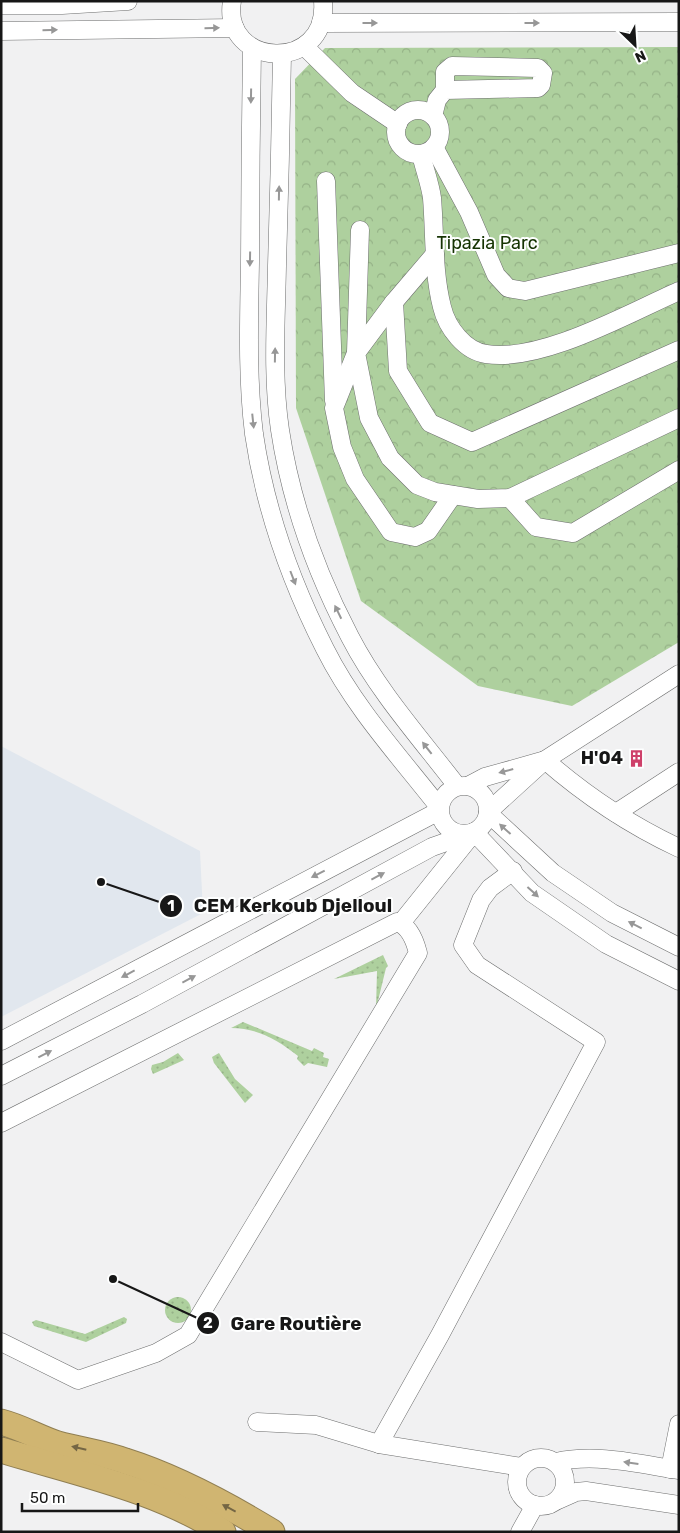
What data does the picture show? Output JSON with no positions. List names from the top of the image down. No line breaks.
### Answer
{"parks":["Tipazia Parc"],"places":{"building":["H'04"],"other":["CEM Kerkoub Djelloul","Gare Routière"]},"scale_bar":"50 m","north":"bottom right"}
